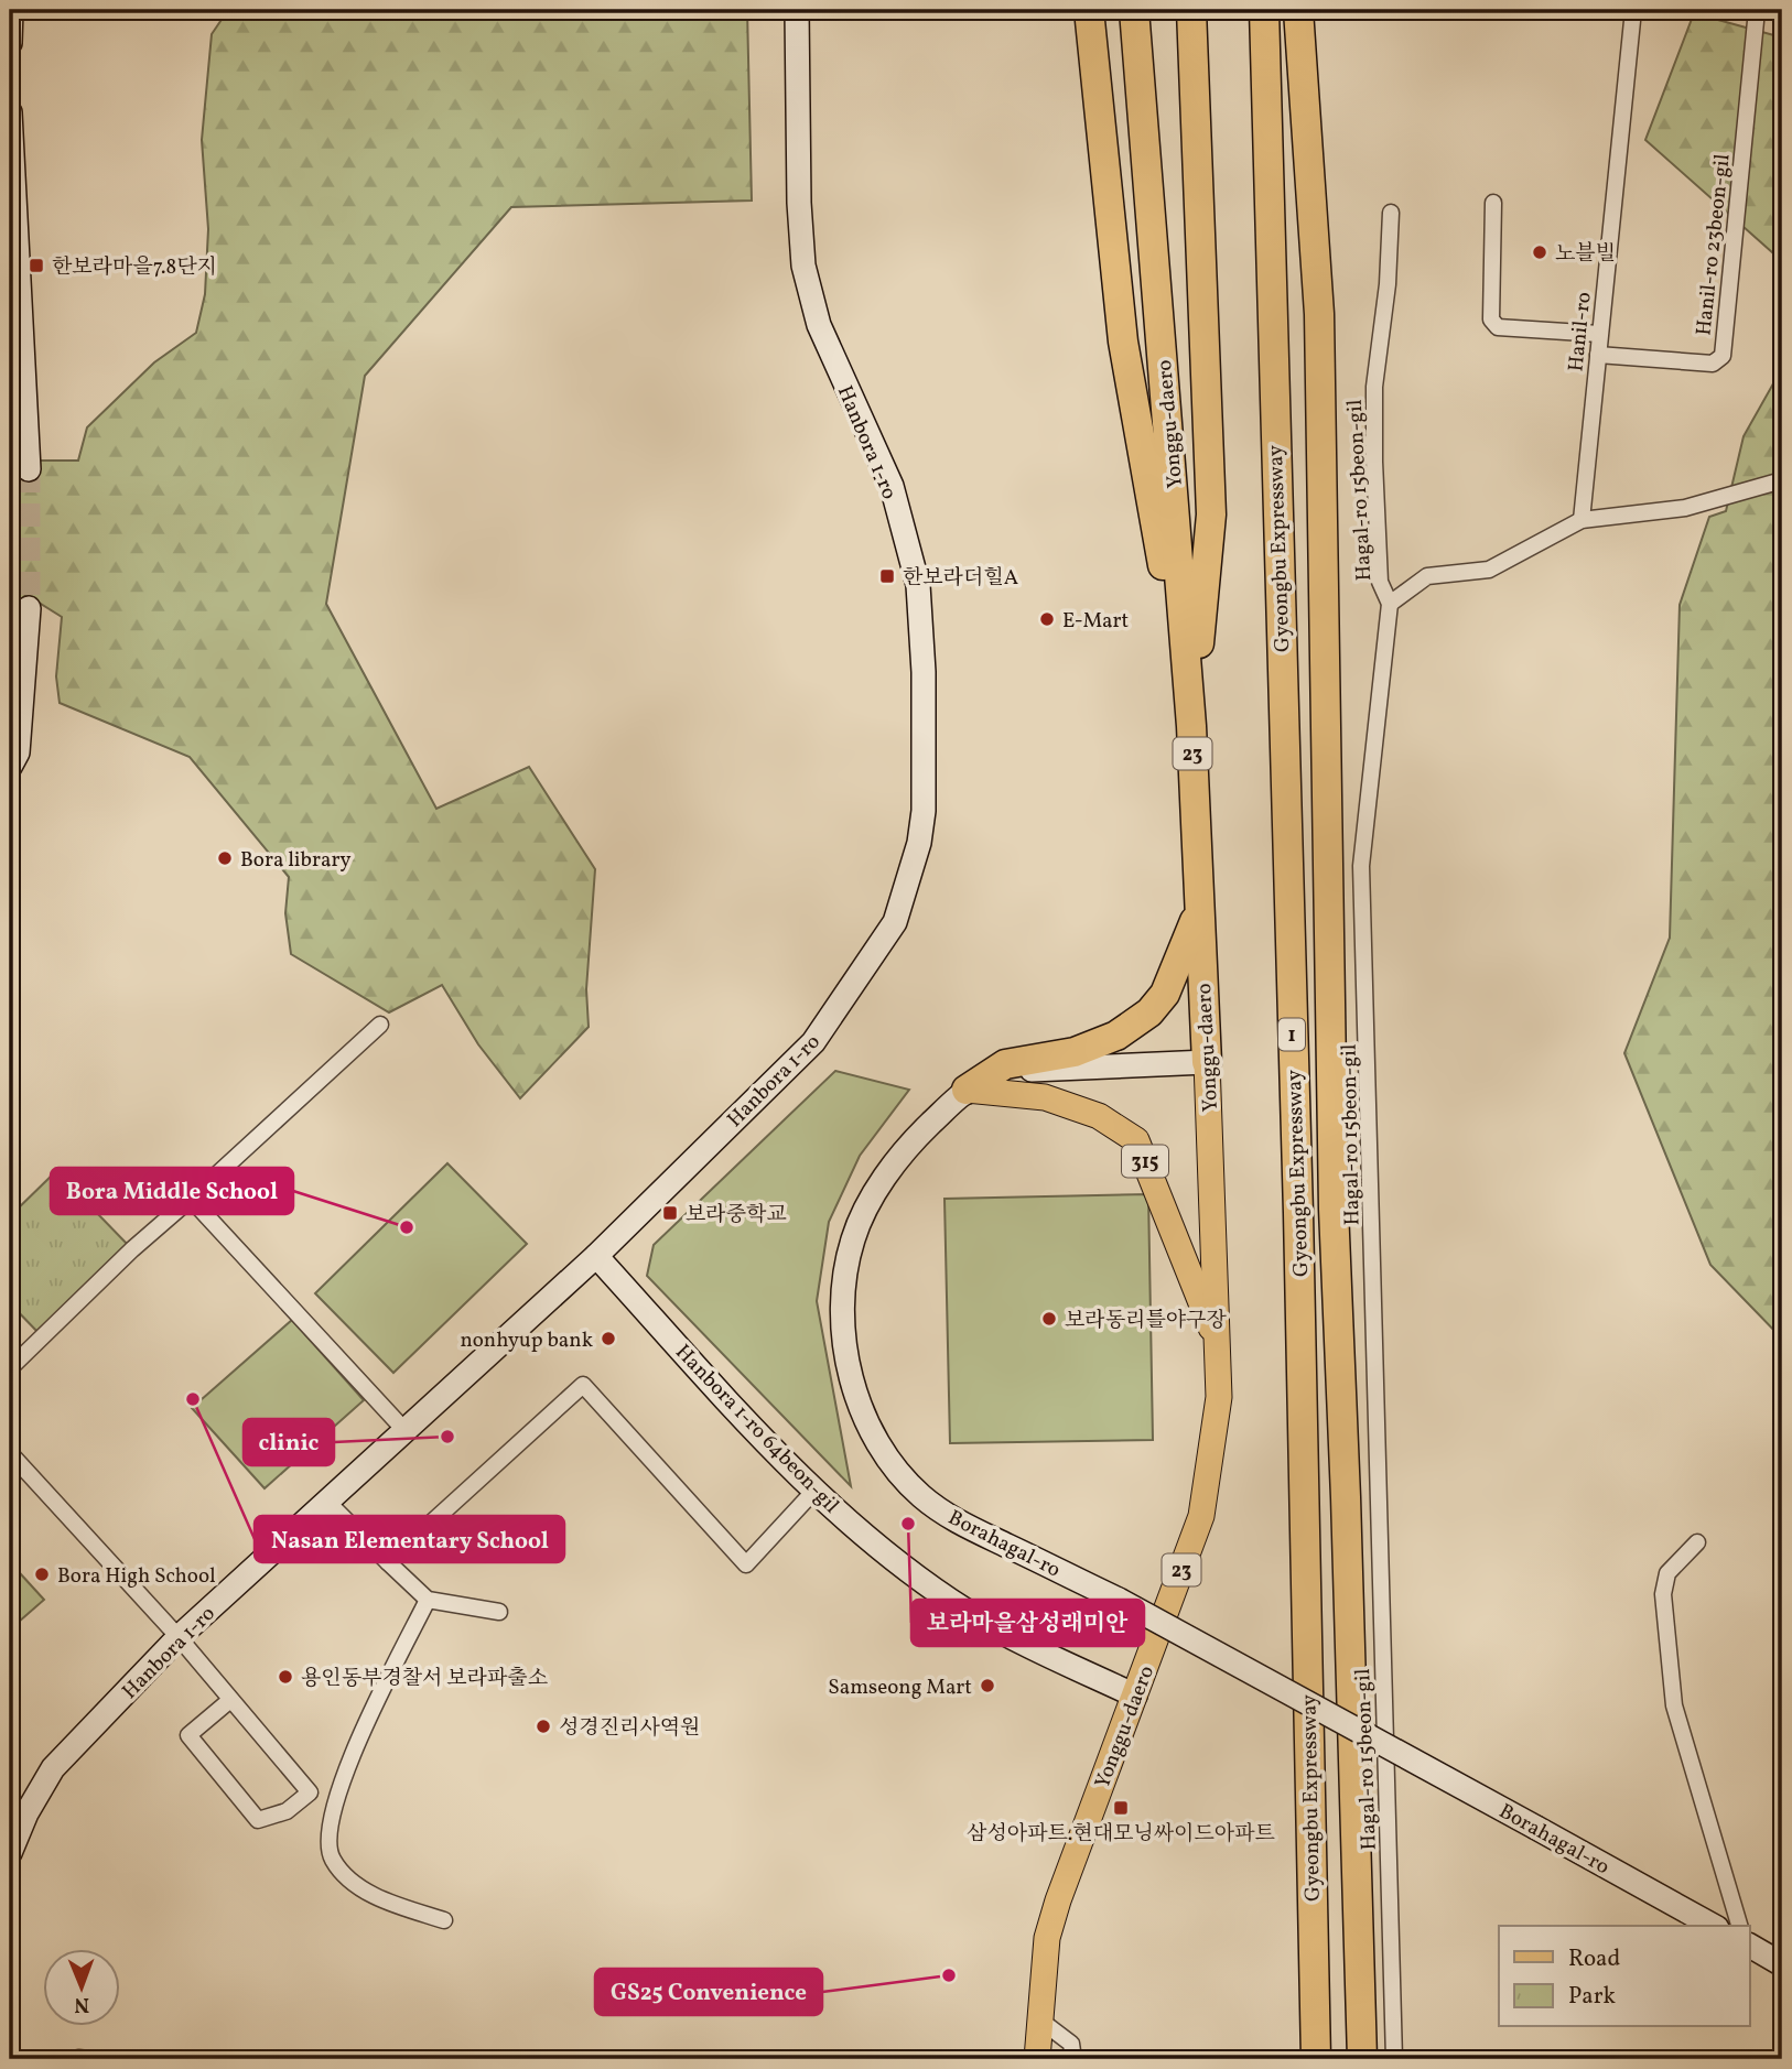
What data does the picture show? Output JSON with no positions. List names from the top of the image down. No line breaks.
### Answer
{"streets":{"highway":["Yonggu-daero","Gyeongbu Expressway","23","1"],"main road":["315"],"street":["Hanil-ro 23beon-gil","Hanil-ro","Hanbora 1-ro","Hagal-ro 15beon-gil","Hanbora 1-ro 64beon-gil","Borahagal-ro"]},"crossings":[["Hanil-ro 23beon-gil","Hanil-ro"],["Yonggu-daero","315"],["Yonggu-daero","Hanbora 1-ro 64beon-gil"],["Yonggu-daero","Borahagal-ro"],["Hanbora 1-ro","Hanbora 1-ro 64beon-gil"],["315","Borahagal-ro"]],"places":{"other":["노블빌","E-Mart","Bora library","Bora Middle School","보라동리틀야구장","nonhyup bank","Nasan Elementary School","clinic","보라마을삼성래미안","Bora High School","용인동부경찰서 보라파출소","Samseong Mart","성경진리사역원","GS25 Convenience"],"transit":["한보라마을7.8단지","한보라더힐A","보라중학교","삼성아파트.현대모닝싸이드아파트"]},"legend":["Road","Park"],"north":"bottom"}
